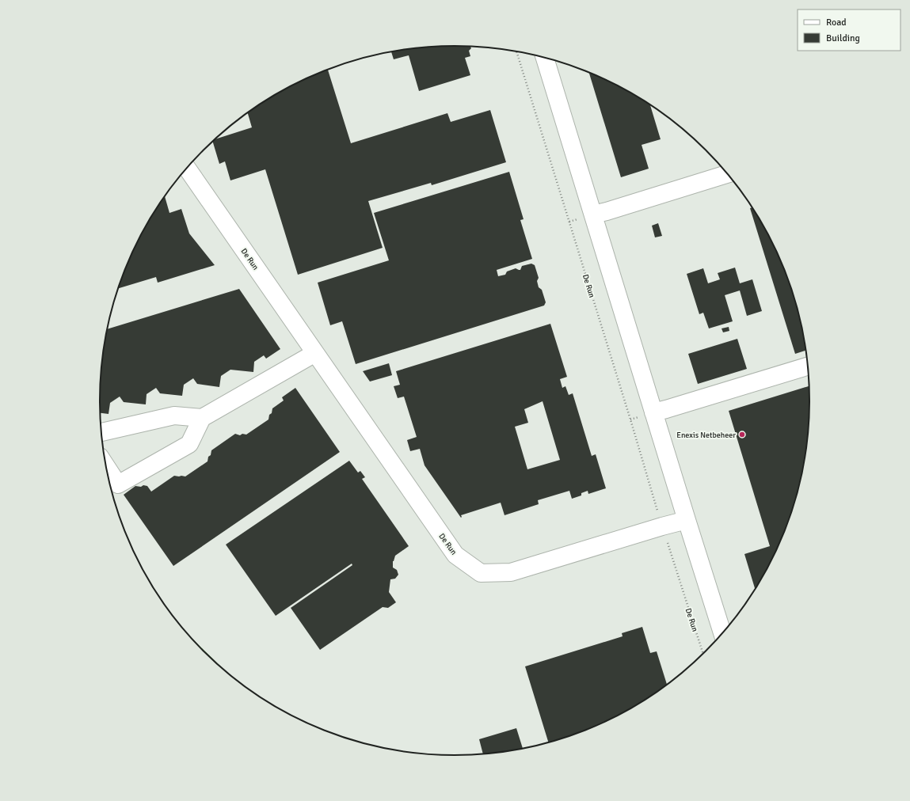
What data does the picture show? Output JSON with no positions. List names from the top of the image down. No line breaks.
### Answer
{"streets":{"street":["De Run"]},"places":["Enexis Netbeheer"],"legend":["Road","Building"]}
